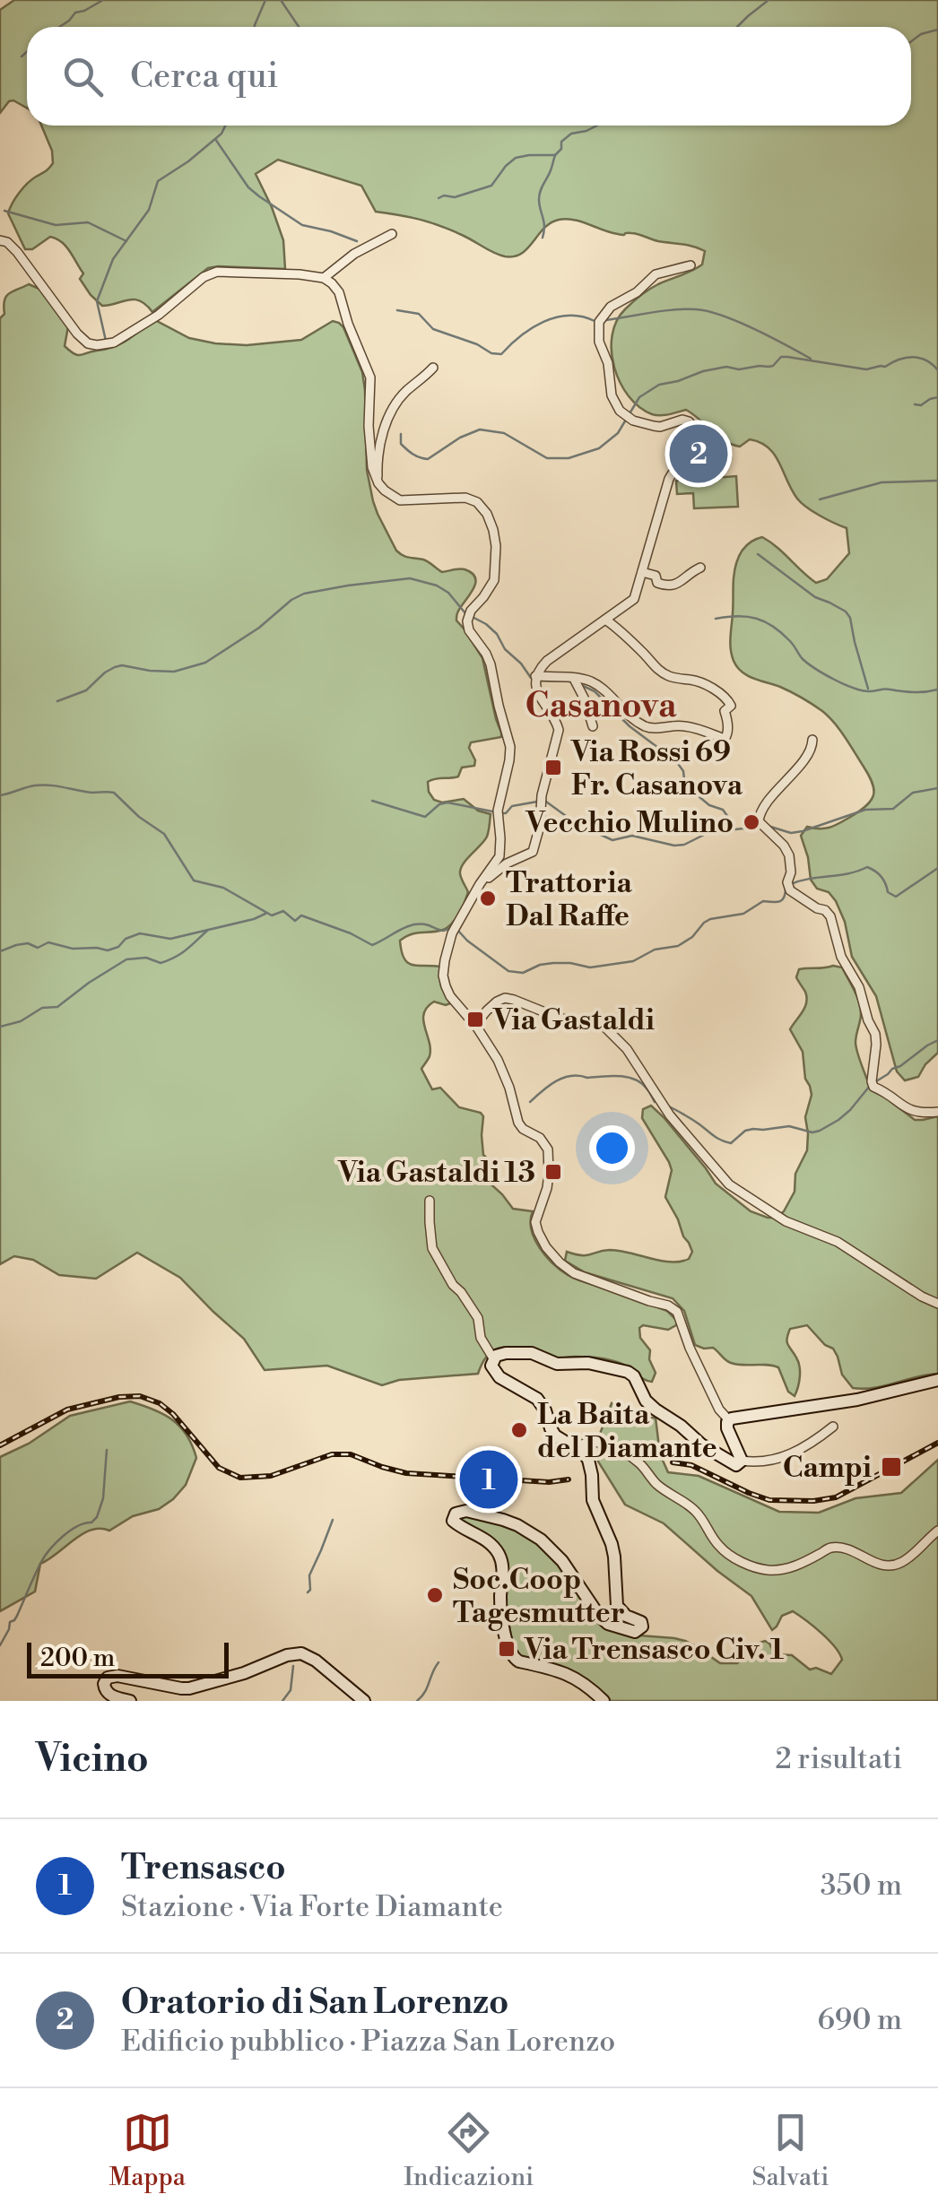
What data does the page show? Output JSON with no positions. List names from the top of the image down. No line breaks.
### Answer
{"districts":["Casanova"],"places":{"transit":["Via Rossi 69 Fr. Casanova","Via Gastaldi","Via Gastaldi 13","Campi","Via Trensasco Civ. 1"],"other":["Vecchio Mulino","Trattoria Dal Raffe","La Baita del Diamante","Soc.Coop Tagesmutter"]},"scale_bar":"200 m","page":{"search":"Cerca qui","pins":["2","1"],"scale":"200 m","heading":["Vicino","2 risultati"],"list":[{"mark":"1","name":"Trensasco","note":"Stazione · Via Forte Diamante","value":"350 m"},{"mark":"2","name":"Oratorio di San Lorenzo","note":"Edificio pubblico · Piazza San Lorenzo","value":"690 m"}],"nav":["Mappa","Indicazioni","Salvati"]}}
